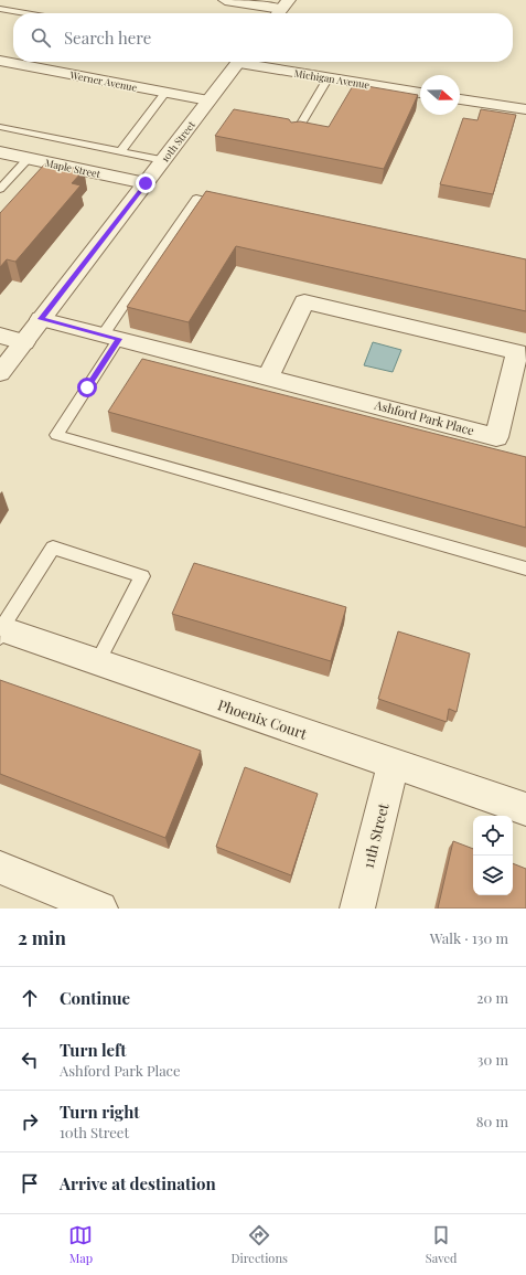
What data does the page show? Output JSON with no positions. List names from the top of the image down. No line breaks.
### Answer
{"streets":{"street":["Michigan Avenue","Werner Avenue","10th Street","Maple Street","Ashford Park Place","Phoenix Court","11th Street"]},"crossings":[["Werner Avenue","10th Street"],["10th Street","Maple Street"],["10th Street","Ashford Park Place"],["Phoenix Court","11th Street"]],"north":"right","page":{"search":"Search here","heading":["2 min","Walk · 130 m"],"list":[["Continue","20 m"],["Turn left","Ashford Park Place","30 m"],["Turn right","10th Street","80 m"],"Arrive at destination"],"nav":["Map","Directions","Saved"]}}
